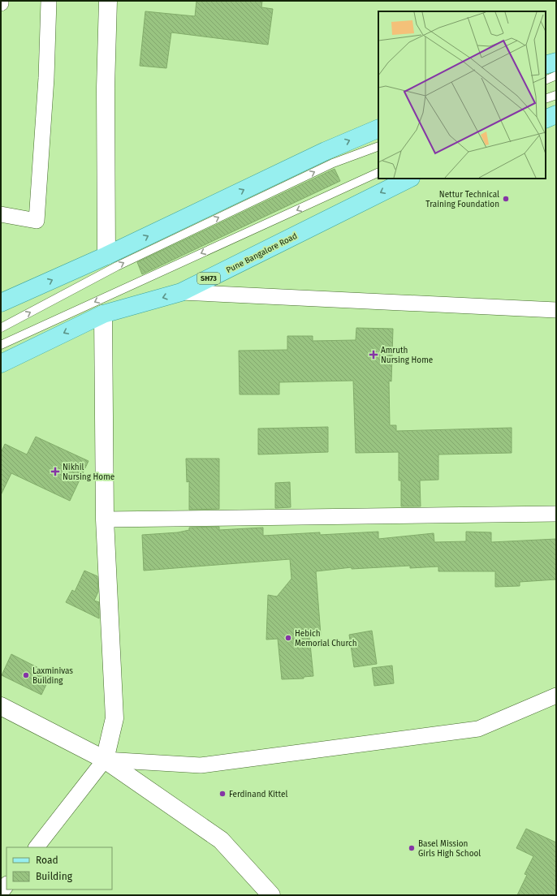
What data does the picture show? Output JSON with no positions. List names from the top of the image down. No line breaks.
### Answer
{"streets":{"main road":["Pune Bangalore Road","SH73"]},"places":{"other":["Nettur Technical Training Foundation","Hebich Memorial Church","Laxminivas Building","Ferdinand Kittel","Basel Mission Girls High School"],"health":["Amruth Nursing Home","Nikhil Nursing Home"]},"legend":["Road","Building"]}
